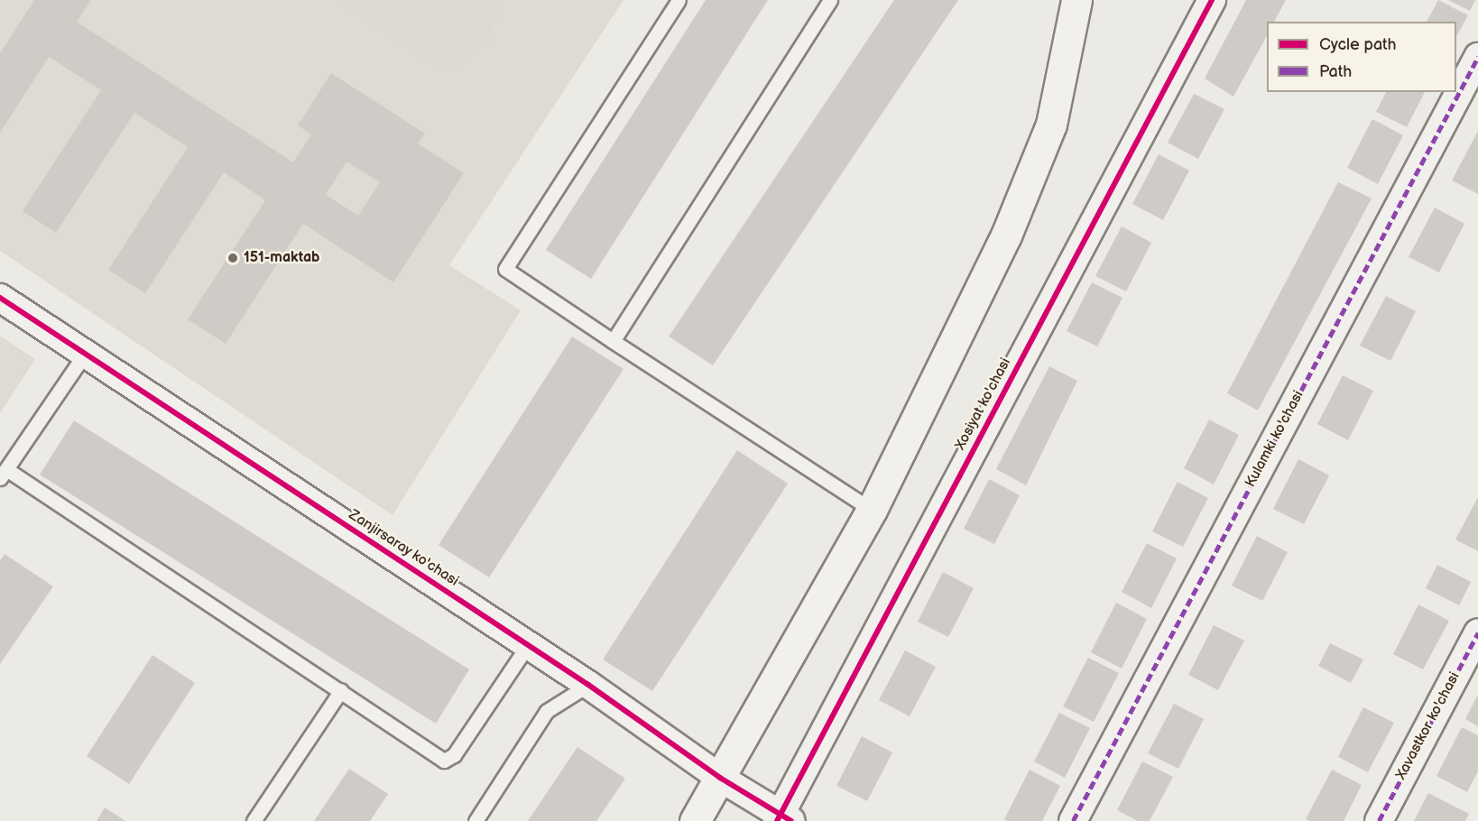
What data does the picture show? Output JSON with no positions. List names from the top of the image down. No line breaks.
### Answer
{"streets":{"street":["Xosiyat ko'chasi","Kulamki ko'chasi","Zanjirsaray ko'chasi","Xavastkor ko'chasi"]},"crossings":[["Xosiyat ko'chasi","Zanjirsaray ko'chasi"]],"places":["151-maktab"],"legend":["Cycle path","Path"]}
